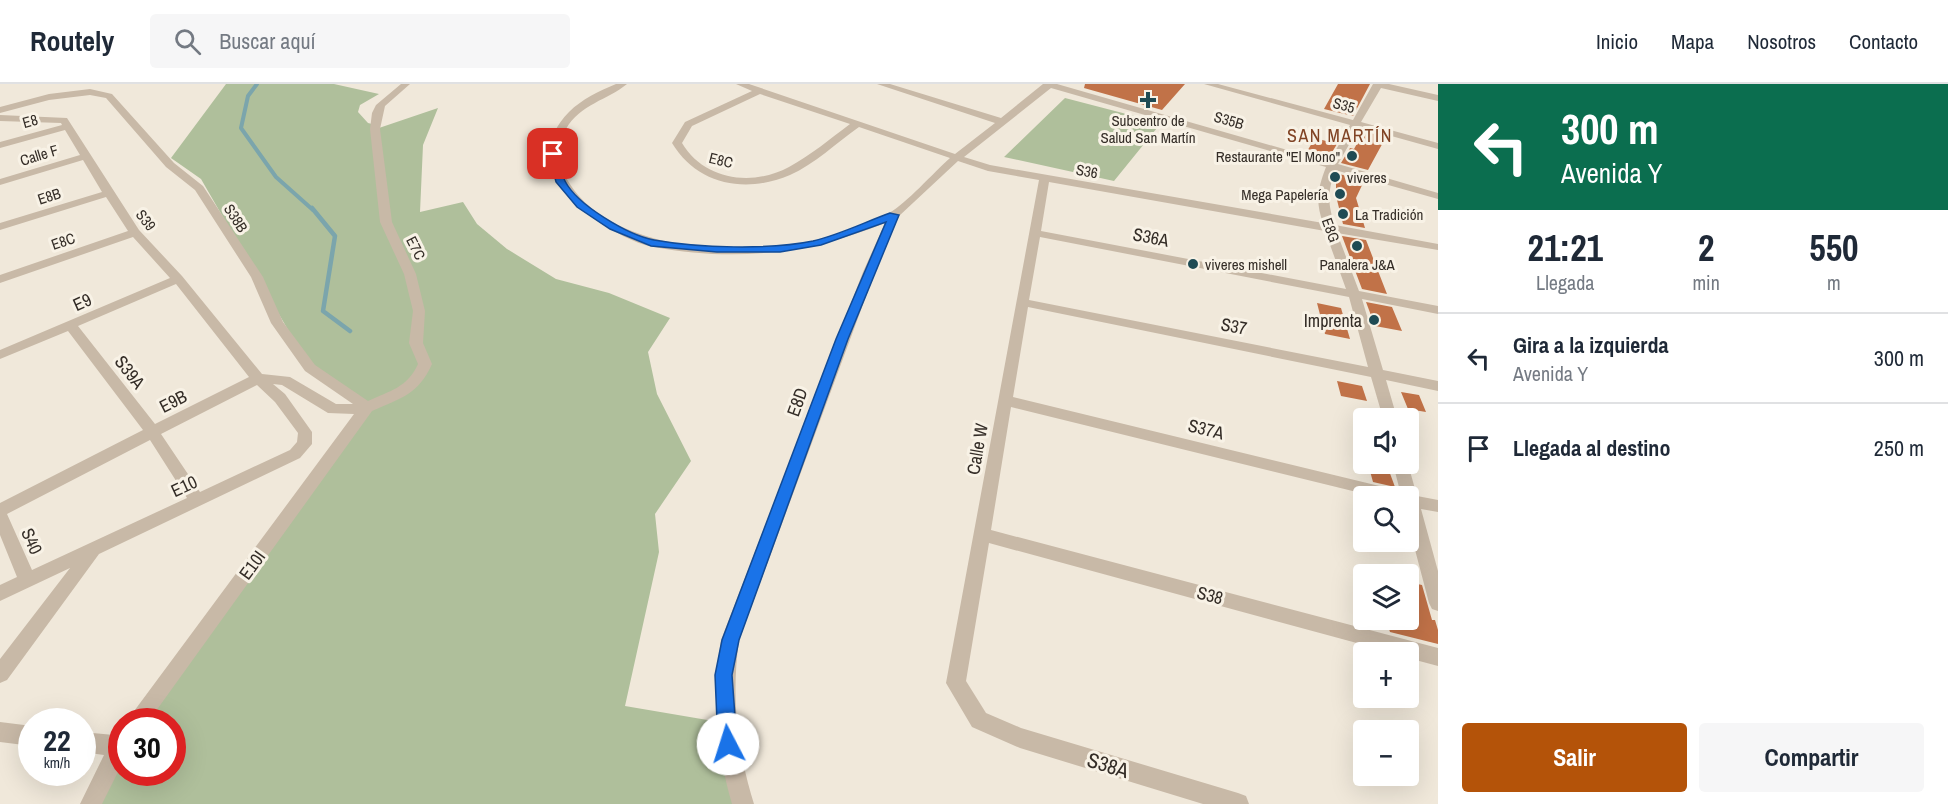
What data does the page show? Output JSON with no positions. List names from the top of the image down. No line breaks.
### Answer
{"streets":{"street":["S35","S35B","E8","Calle F","E8C","S36","E8B","S38B","S39","E8G","S36A","E7C","E9","S37","S39A","E9B","E8D","S37A","Calle W","E10","S40","E10I","S38","S38A"]},"crossings":[["S35","E8G"],["S35B","E8G"],["S35B","E8D"],["E8","S39"],["Calle F","S39"],["E8C","S36"],["E8C","S39"],["S36","E8G"],["S36","E8D"],["S36","Calle W"],["E8B","S39"],["S38B","E7C"],["S38B","E10I"],["S39","E9"],["S39","E9B"],["S39","E10"],["E8G","S36A"],["E8G","S37"],["S36A","Calle W"],["E7C","E10I"],["E9","S39A"],["S37","Calle W"],["S39A","E9B"],["S39A","E10"],["E9B","E10"],["S37A","Calle W"],["Calle W","S38"],["Calle W","S38A"],["E10","S40"]],"districts":["SAN MARTÍN"],"places":{"health":["Subcentro de Salud San Martín"],"other":["Restaurante \"El Mono\"","viveres","Mega Papelería","La Tradición","Panalera J&A","viveres mishell","Imprenta"]},"page":{"header":"Routely","search":"Buscar aquí","nav":["Inicio","Mapa","Nosotros","Contacto"],"turn":["300 m","Avenida Y"],"eta":["21:21","Llegada","2","min","550","m"],"list":[{"name":"Gira a la izquierda","note":"Avenida Y","value":"300 m"},{"name":"Llegada al destino","value":"250 m"}],"map_buttons":["+","−"],"speed":"22 km/h","limit":"30","buttons":["Salir","Compartir"]}}
